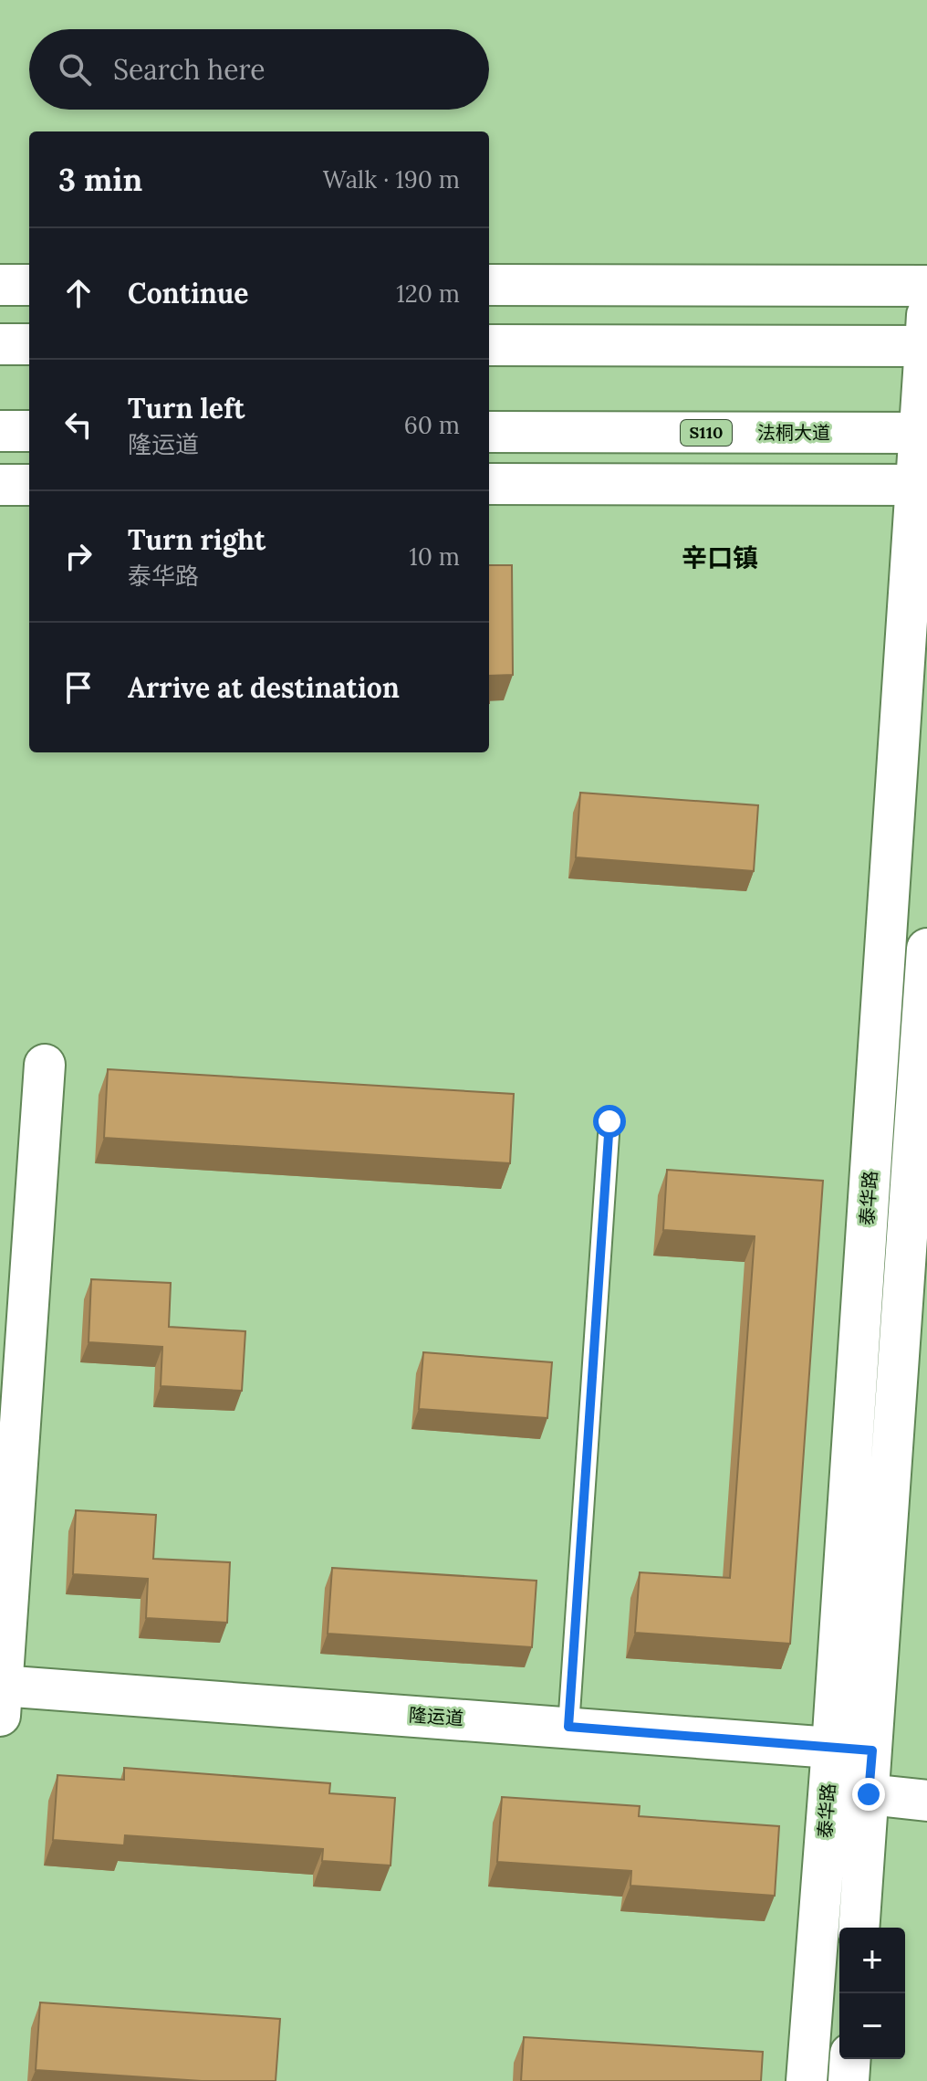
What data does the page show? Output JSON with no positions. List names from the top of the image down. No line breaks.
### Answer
{"streets":{"main road":["S110","法桐大道","泰华路","隆运道"]},"crossings":[["法桐大道","泰华路"],["泰华路","隆运道"]],"districts":["辛口镇"],"page":{"search":"Search here","heading":["3 min","Walk · 190 m"],"list":[["Continue","120 m"],["Turn left","隆运道","60 m"],["Turn right","泰华路","10 m"],"Arrive at destination"],"map_buttons":["+","−"]}}
